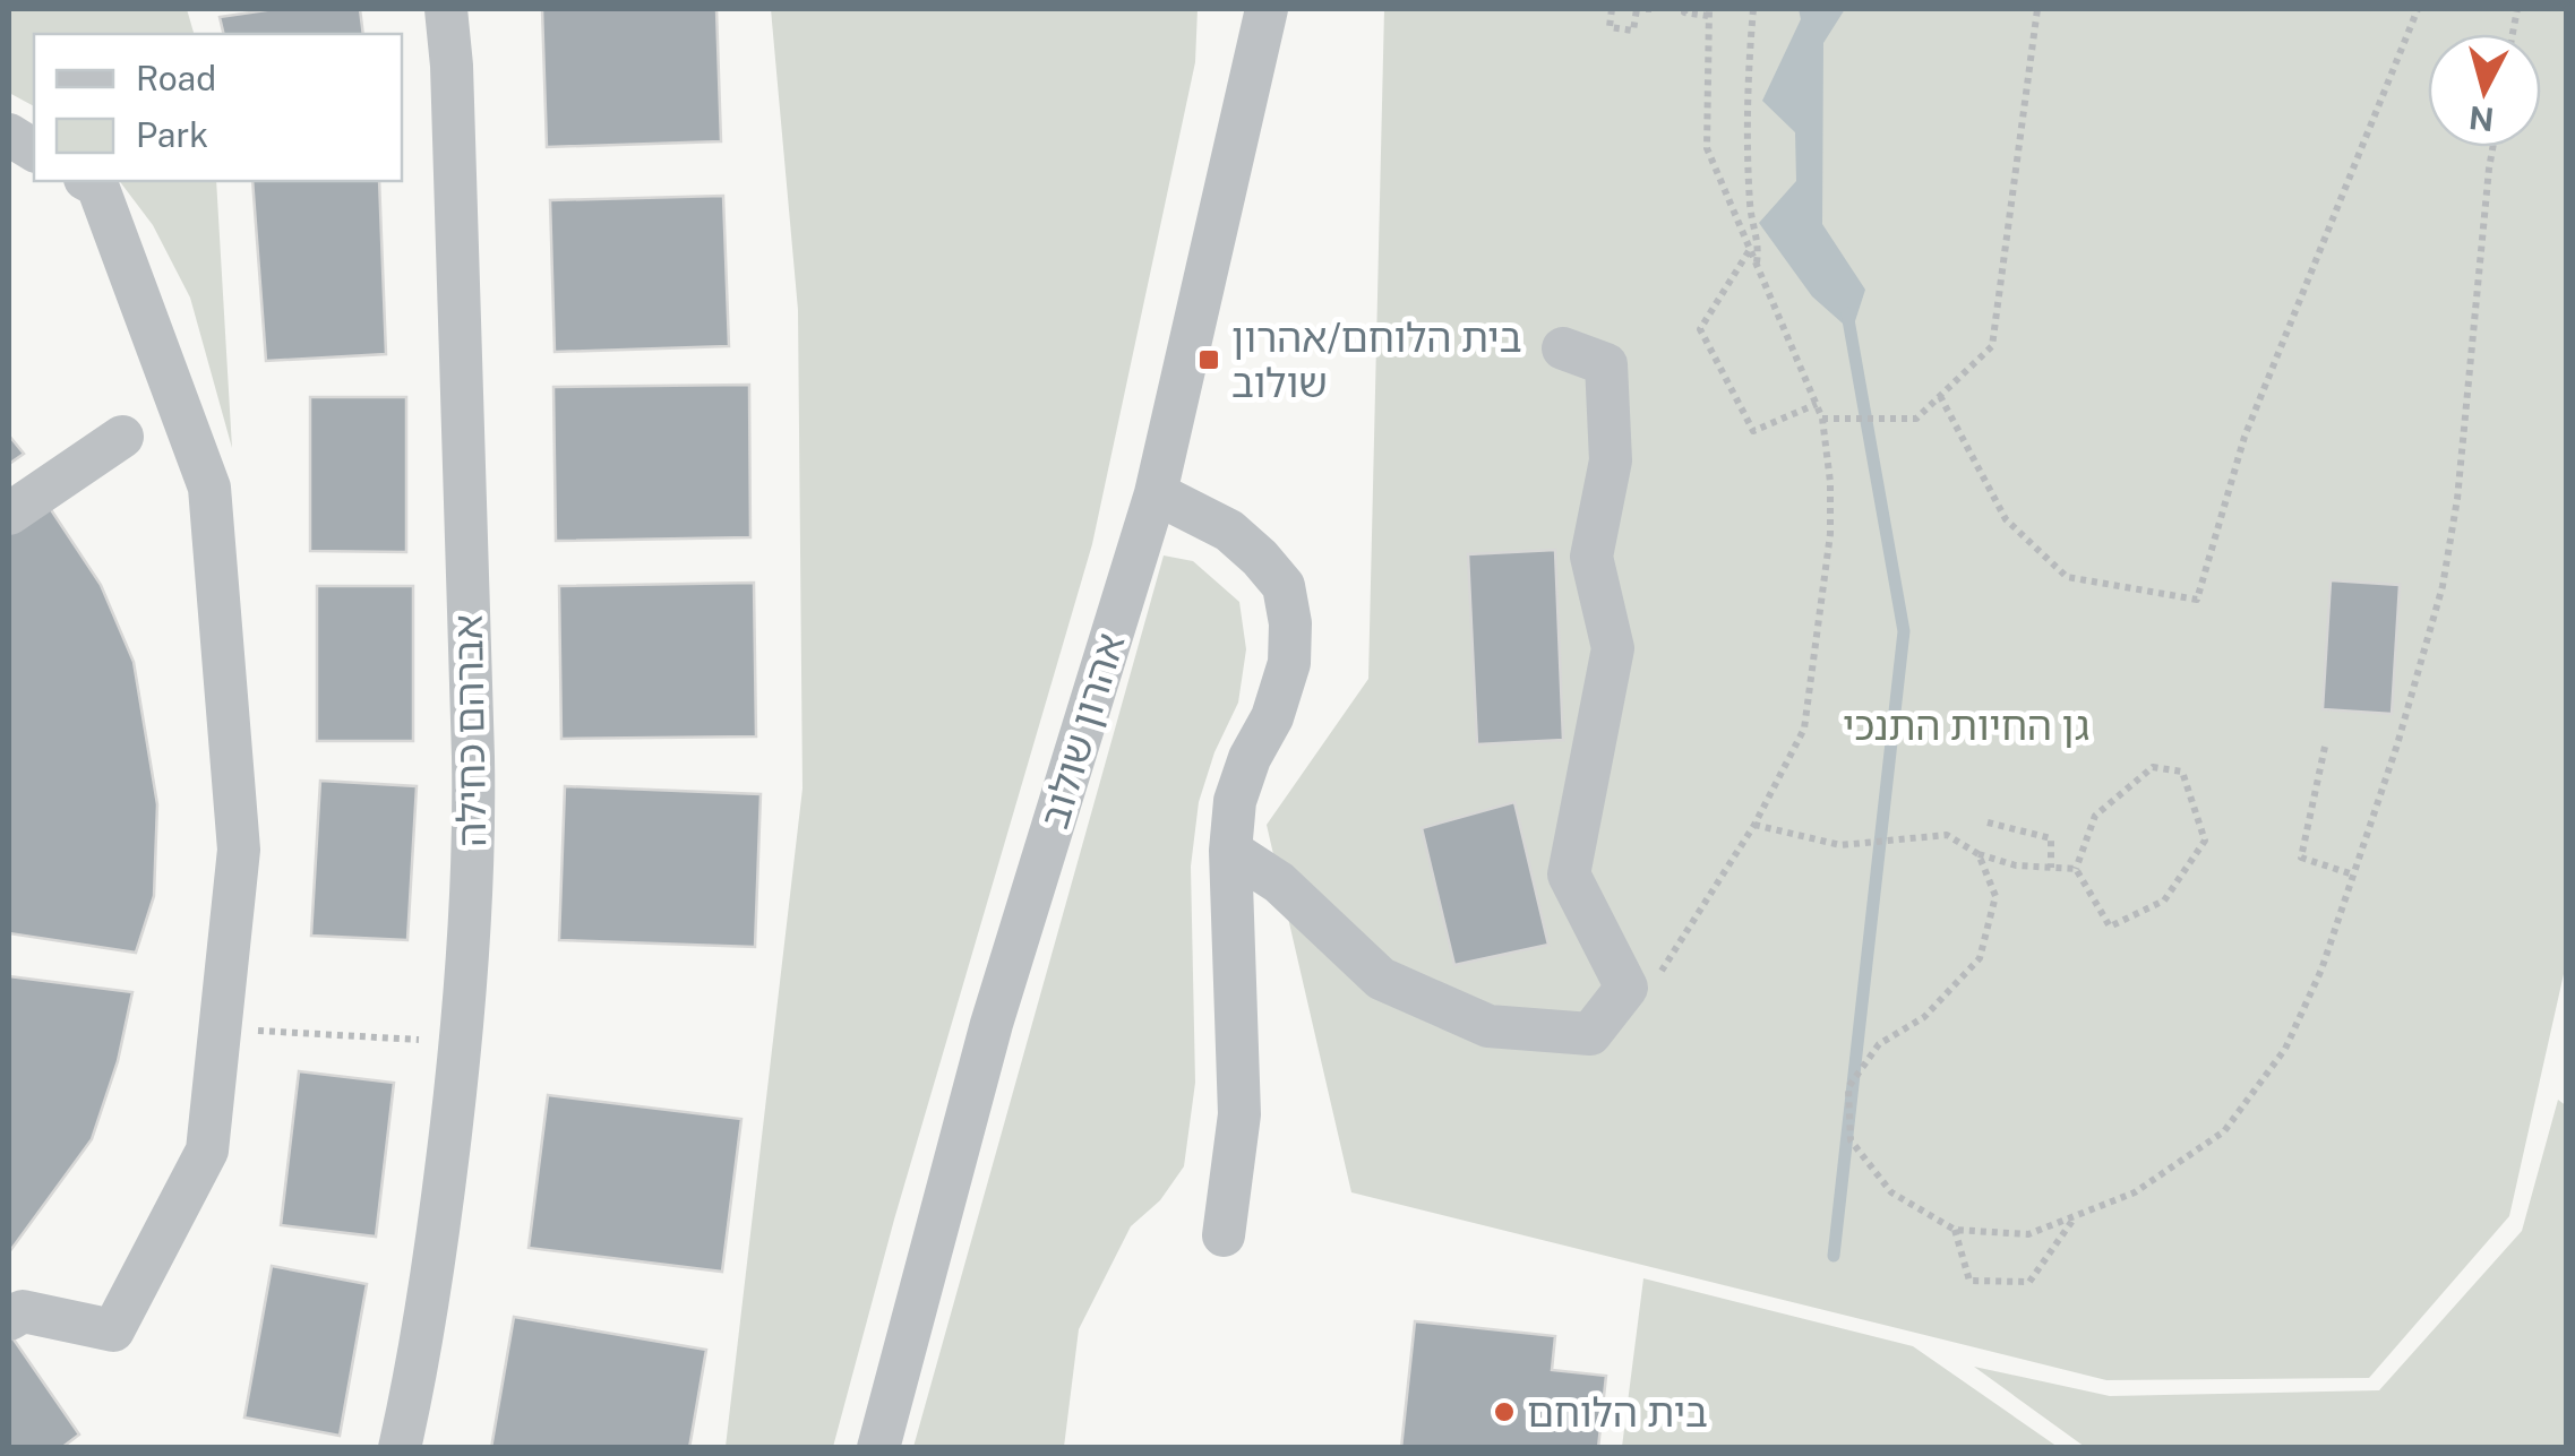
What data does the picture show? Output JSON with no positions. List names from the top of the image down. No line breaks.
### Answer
{"streets":{"street":["אברהם כחילה","אהרון שולוב"]},"parks":["גן החיות התנכי"],"places":{"transit":["בית הלוחם/אהרון שולוב"],"other":["בית הלוחם"]},"legend":["Road","Park"],"north":"bottom"}
